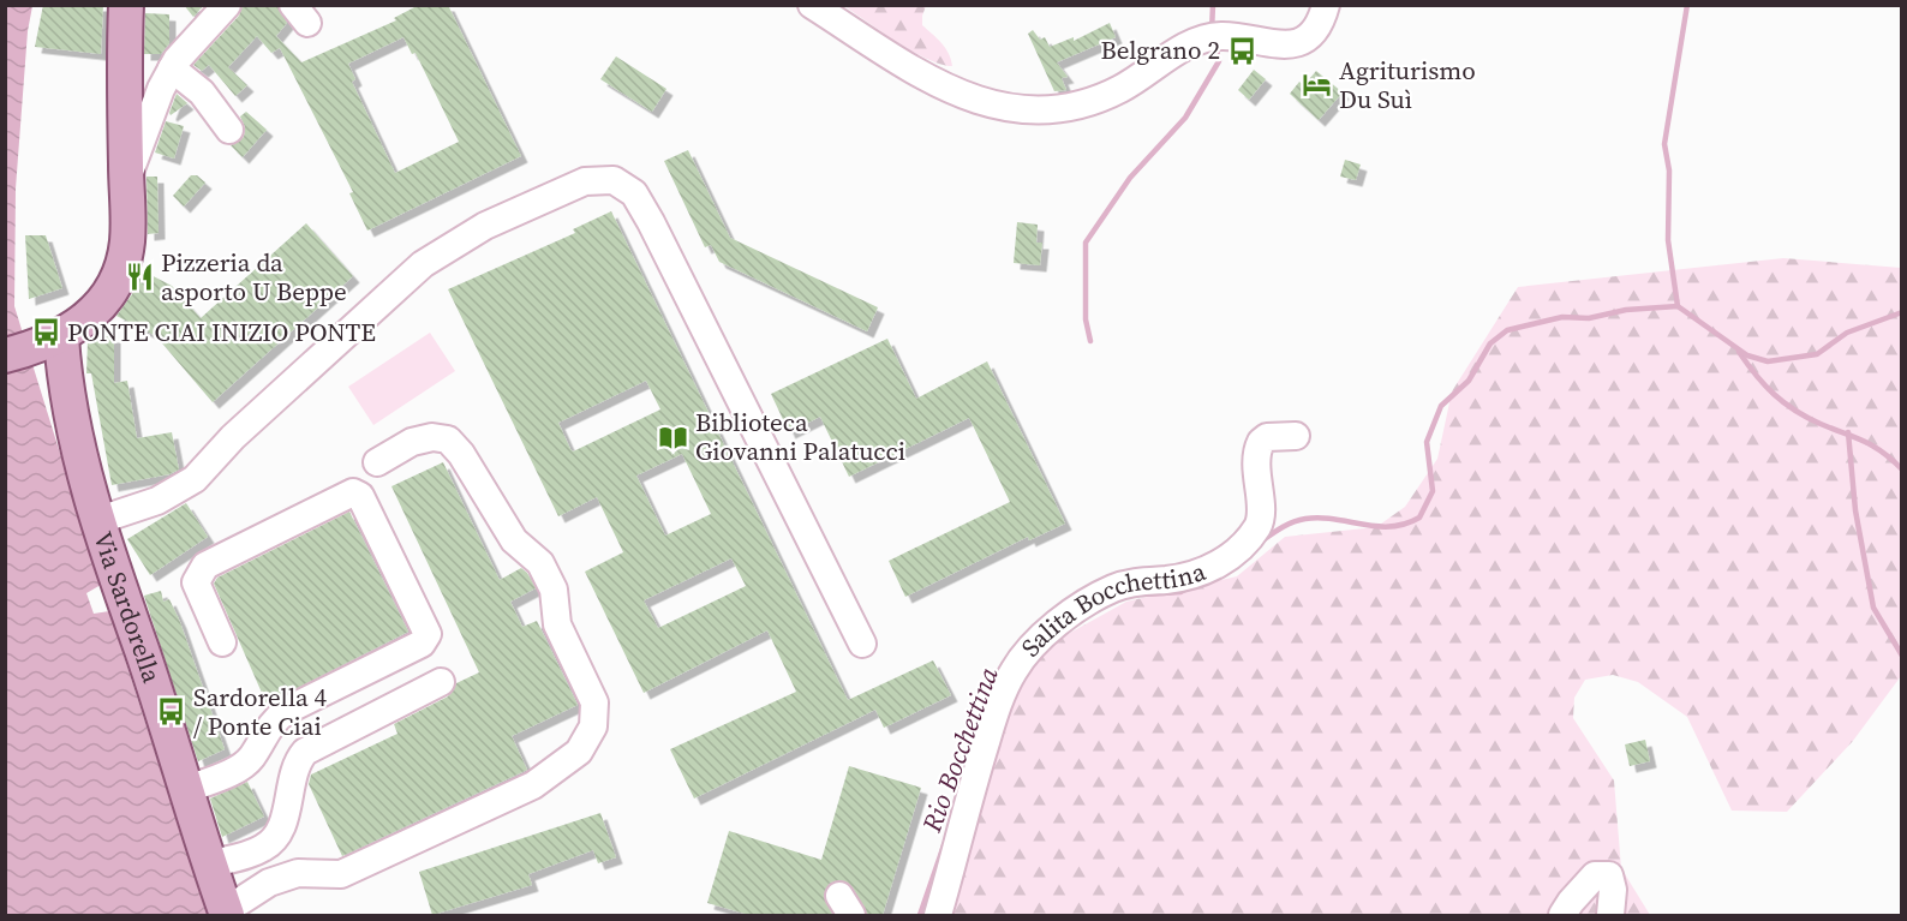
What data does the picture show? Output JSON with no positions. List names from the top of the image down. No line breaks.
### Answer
{"streets":{"main road":["Via Sardorella"],"street":["Salita Bocchettina"]},"water":["Rio Bocchettina"],"places":{"bus stop":["Belgrano 2","PONTE CIAI INIZIO PONTE","Sardorella 4 / Ponte Ciai"],"hotel":["Agriturismo Du Suì"],"restaurant":["Pizzeria da asporto U Beppe"],"library":["Biblioteca Giovanni Palatucci"]}}
